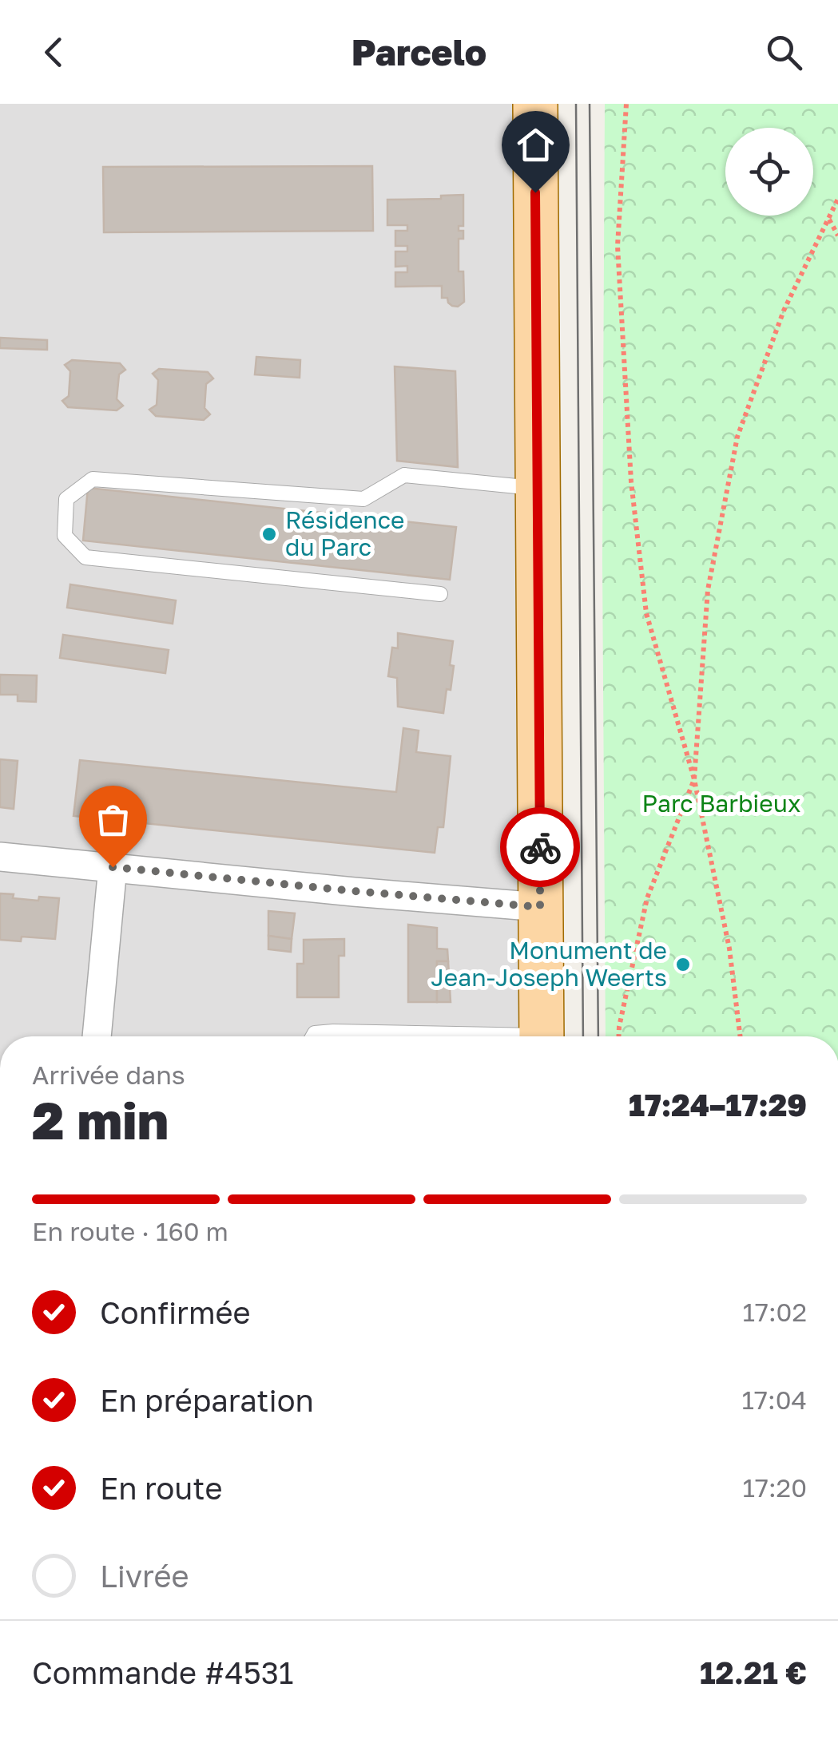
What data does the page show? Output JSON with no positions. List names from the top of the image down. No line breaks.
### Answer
{"parks":["Parc Barbieux"],"places":["Résidence du Parc","Monument de Jean-Joseph Weerts"],"page":{"header":"Parcelo","heading":["2 min","Arrivée dans","17:24–17:29"],"panel":["Commande #4531","12.21 €"],"bar":"En route · 160 m","list":[["Confirmée","17:02"],["En préparation","17:04"],["En route","17:20"],"Livrée"]}}
